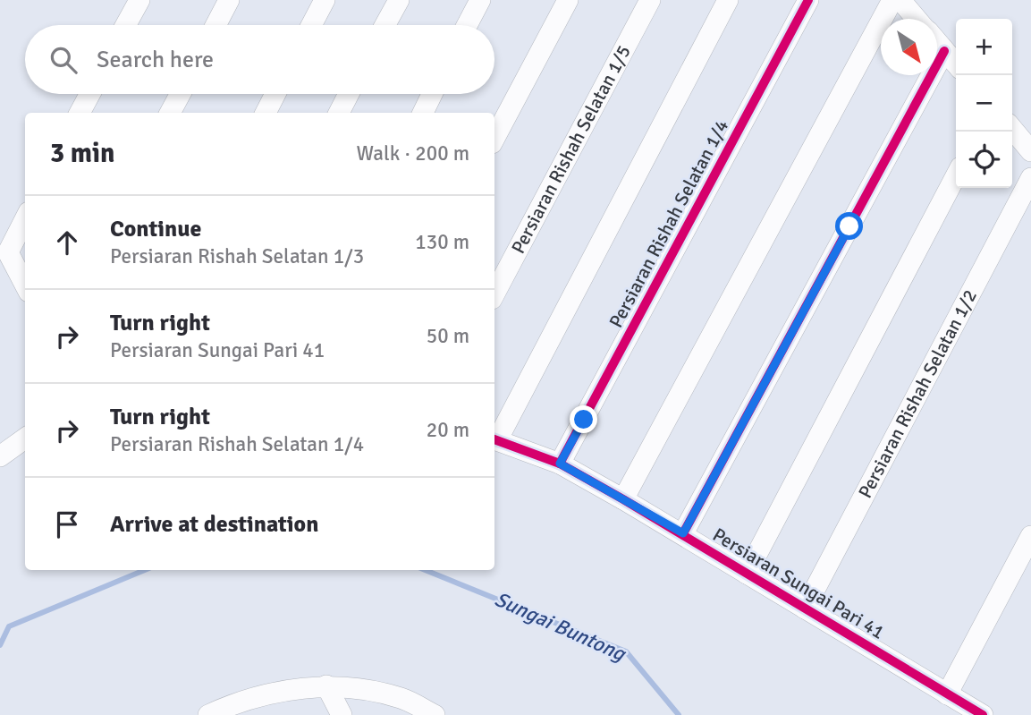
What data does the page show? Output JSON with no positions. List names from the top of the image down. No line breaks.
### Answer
{"streets":{"street":["Persiaran Rishah Selatan 1/5","Persiaran Rishah Selatan 1/4","Persiaran Rishah Selatan 1/2","Persiaran Sungai Pari 41"]},"crossings":[["Persiaran Rishah Selatan 1/4","Persiaran Sungai Pari 41"],["Persiaran Rishah Selatan 1/2","Persiaran Sungai Pari 41"]],"water":["Sungai Buntong"],"north":"bottom right","page":{"map_buttons":["+","−"],"search":"Search here","heading":["3 min","Walk · 200 m"],"list":[["Continue","Persiaran Rishah Selatan 1/3","130 m"],["Turn right","Persiaran Sungai Pari 41","50 m"],["Turn right","Persiaran Rishah Selatan 1/4","20 m"],"Arrive at destination"]}}
